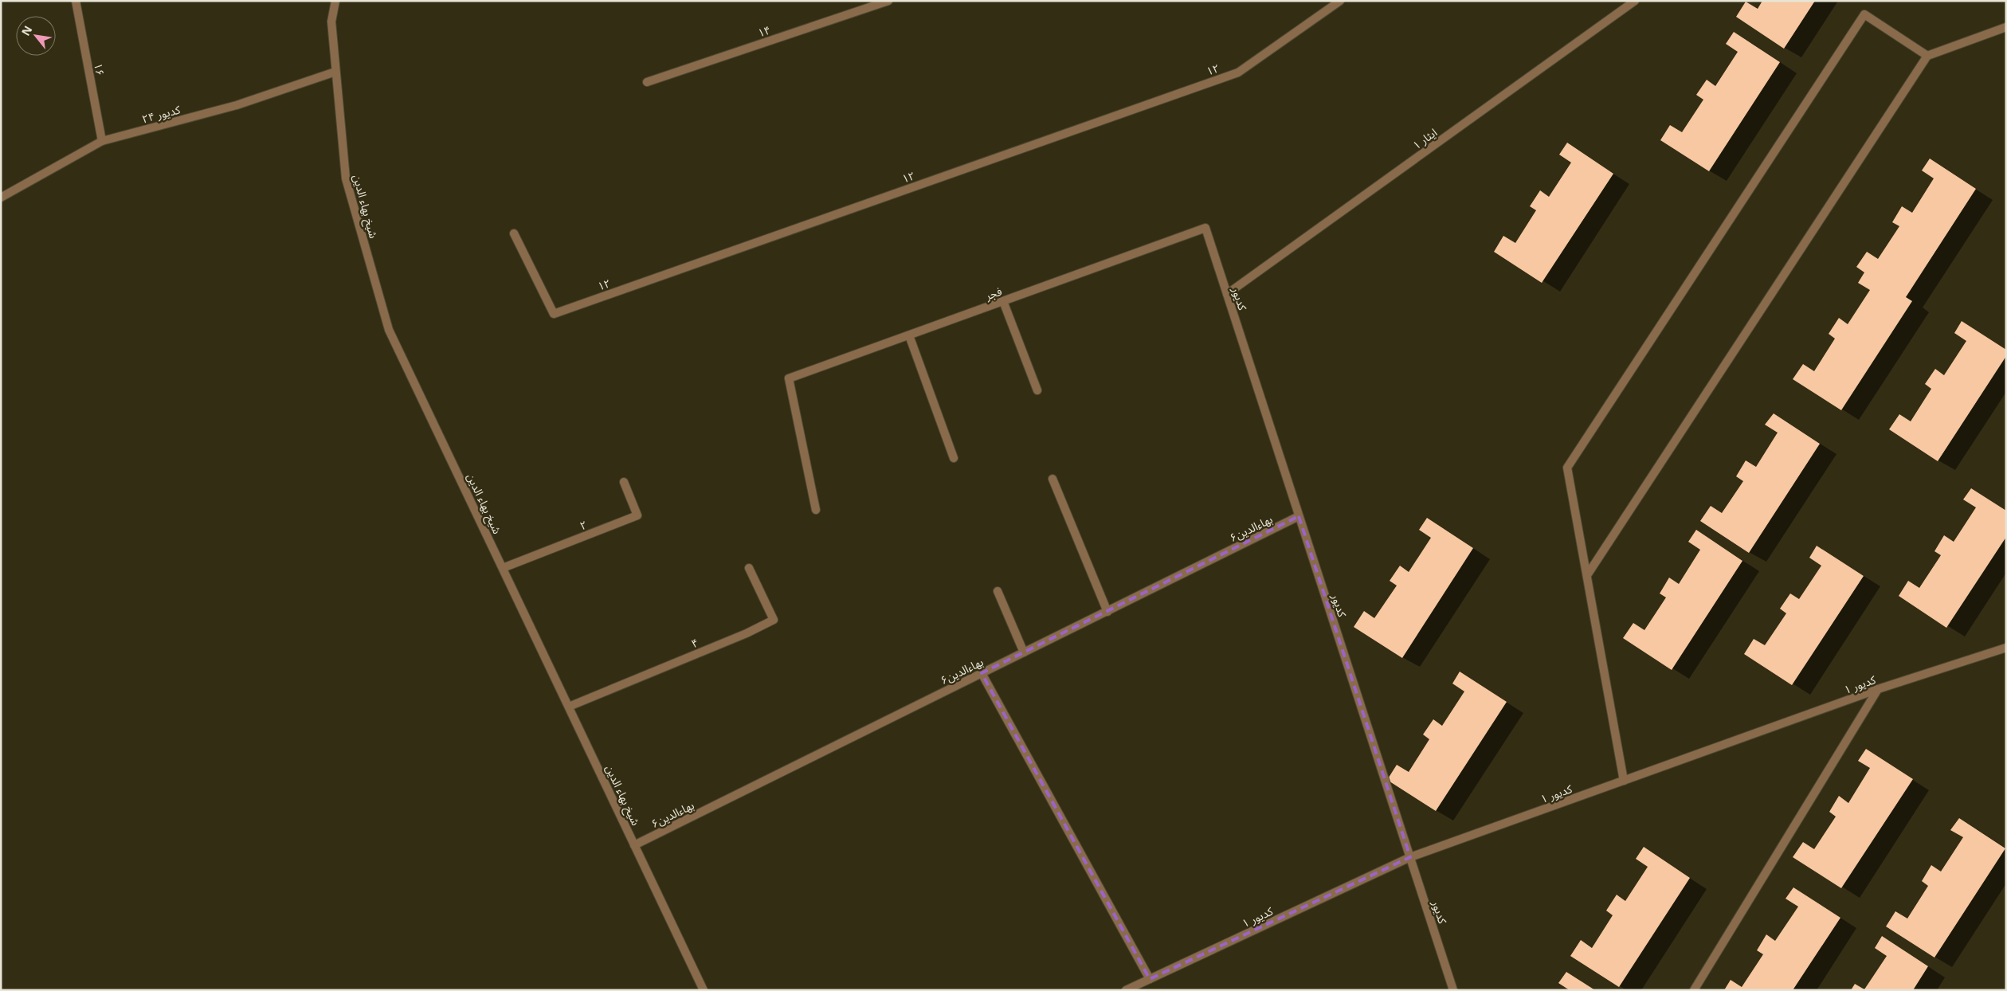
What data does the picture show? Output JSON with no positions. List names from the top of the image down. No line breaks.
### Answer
{"streets":{"street":["۱۴","۱۶","۱۲","کدیور ۲۴","ایثار ۱","شیخ بهاء الدین","فجر","کدیور","۲","۶بهاءالدين","۴","کدیور ۱"]},"crossings":[["۱۶","کدیور ۲۴"],["کدیور ۲۴","شیخ بهاء الدین"],["ایثار ۱","کدیور"],["شیخ بهاء الدین","۲"],["شیخ بهاء الدین","۶بهاءالدين"],["شیخ بهاء الدین","۴"],["فجر","کدیور"],["کدیور","۶بهاءالدين"],["کدیور","کدیور ۱"]],"north":"top left"}
